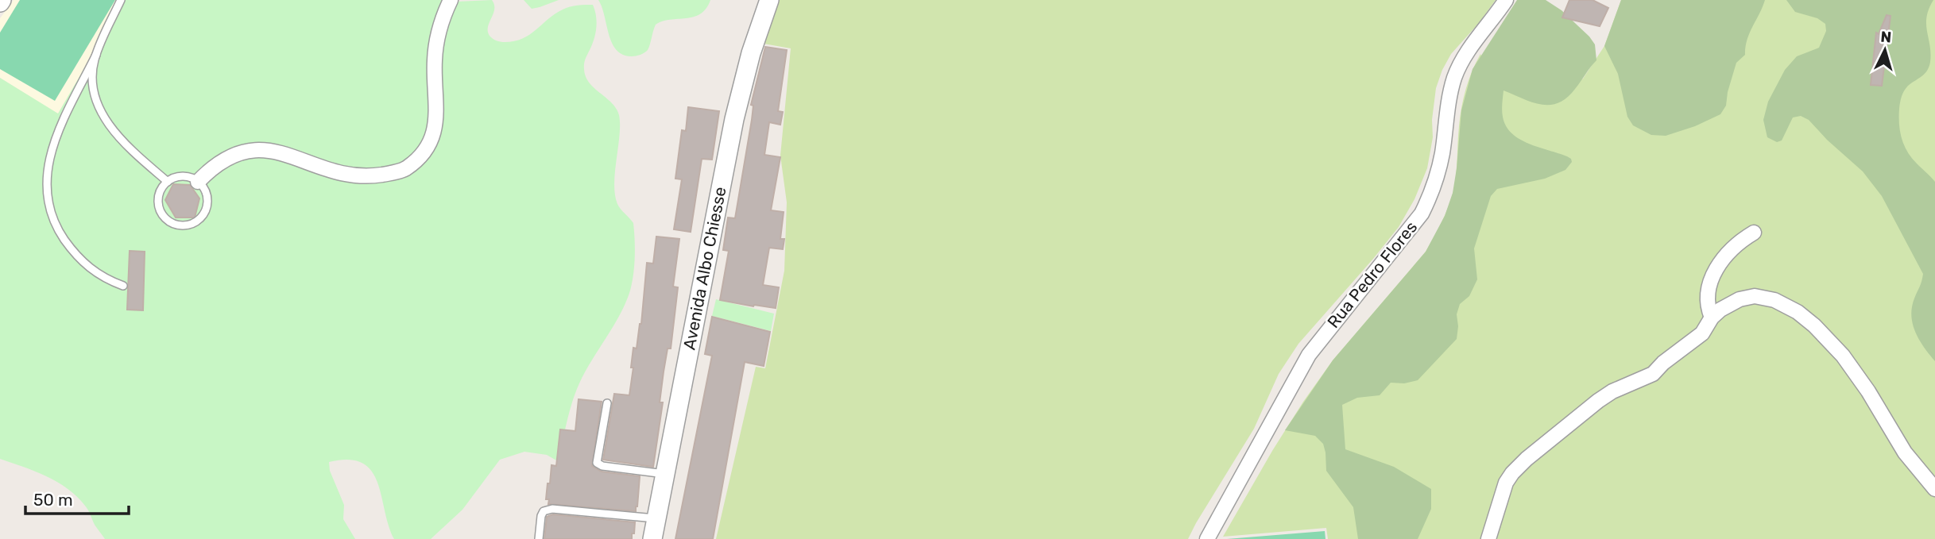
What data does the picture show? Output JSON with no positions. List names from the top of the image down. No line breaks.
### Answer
{"streets":{"street":["Avenida Albo Chiesse","Rua Pedro Flores"]},"scale_bar":"50 m","north":"top"}
